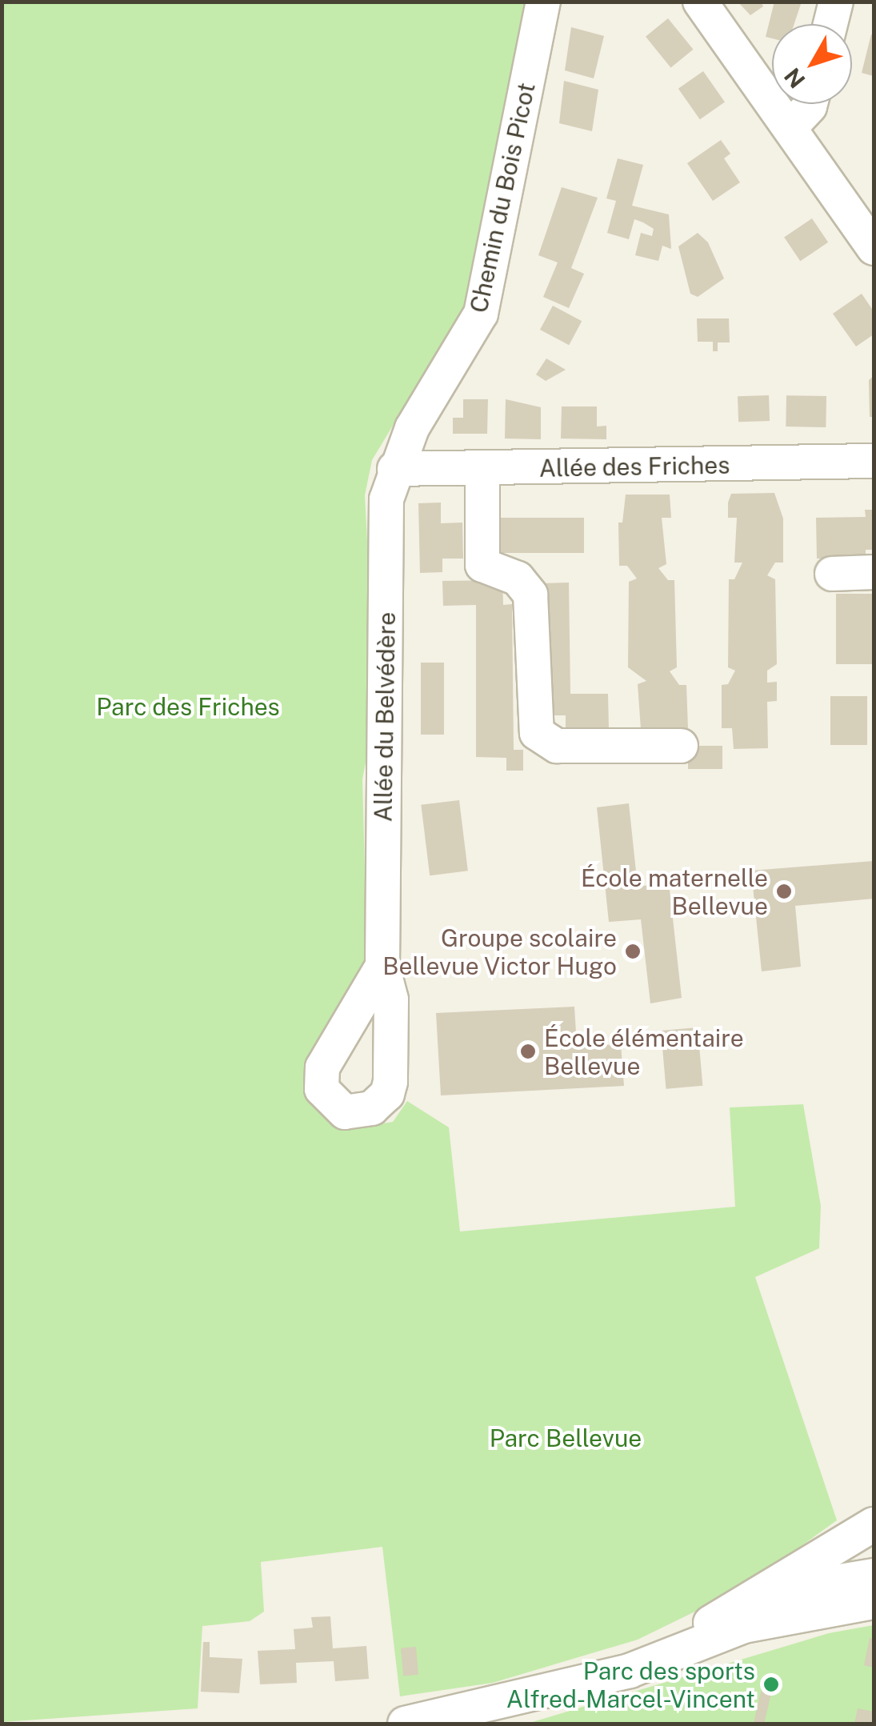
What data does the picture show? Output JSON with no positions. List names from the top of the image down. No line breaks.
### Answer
{"streets":{"street":["Chemin du Bois Picot","Allée des Friches","Allée du Belvédère"]},"crossings":[["Chemin du Bois Picot","Allée des Friches"],["Chemin du Bois Picot","Allée du Belvédère"],["Allée des Friches","Allée du Belvédère"]],"parks":["Parc des Friches","Parc Bellevue"],"places":["École maternelle Bellevue","Groupe scolaire Bellevue Victor Hugo","École élémentaire Bellevue","Parc des sports Alfred-Marcel-Vincent"],"north":"bottom left"}
